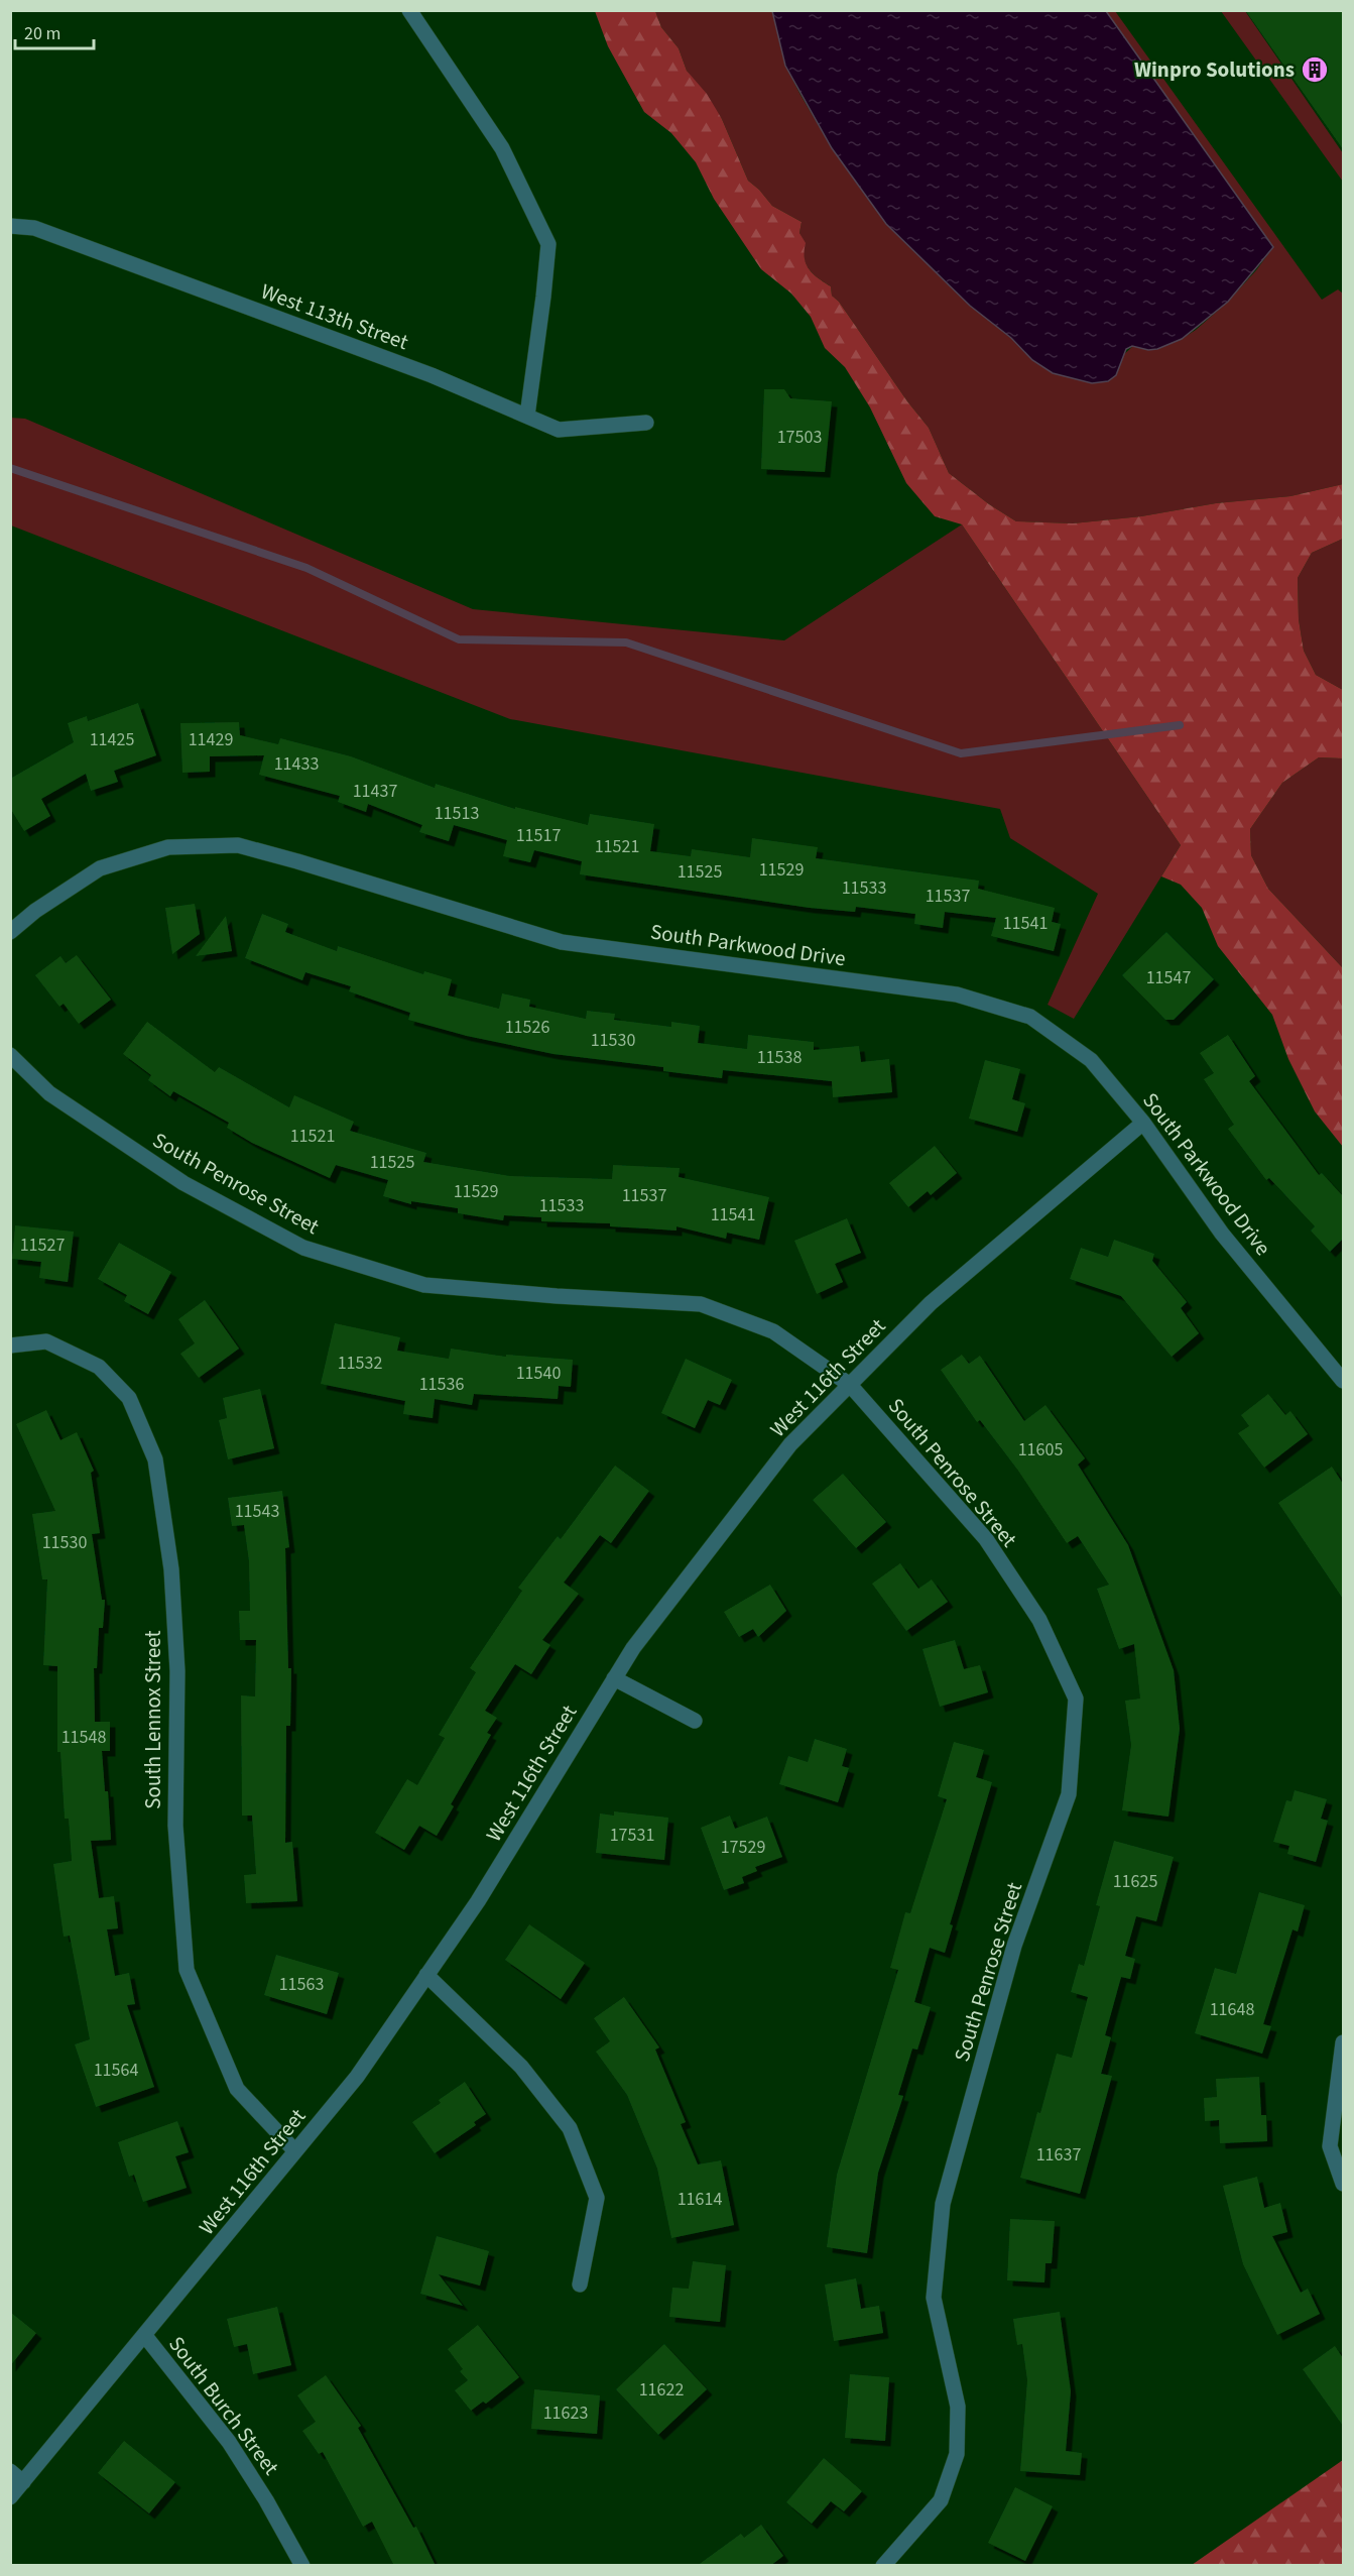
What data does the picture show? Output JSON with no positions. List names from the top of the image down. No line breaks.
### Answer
{"streets":{"street":["West 113th Street","South Parkwood Drive","South Penrose Street","West 116th Street","South Lennox Street","South Burch Street"]},"crossings":[["South Parkwood Drive","West 116th Street"],["South Penrose Street","West 116th Street"],["West 116th Street","South Lennox Street"],["West 116th Street","South Burch Street"]],"places":{"building":["Winpro Solutions"]},"house_numbers":["17503","11425","11429","11433","11437","11513","11517","11521","11529","11525","11533","11537","11541","11547","11526","11530","11538","11521","11525","11529","11537","11533","11541","11527","11532","11540","11536","11605","11543","11530","11548","17531","17529","11625","11563","11648","11564","11637","11614","11622","11623"],"scale_bar":"20 m"}
